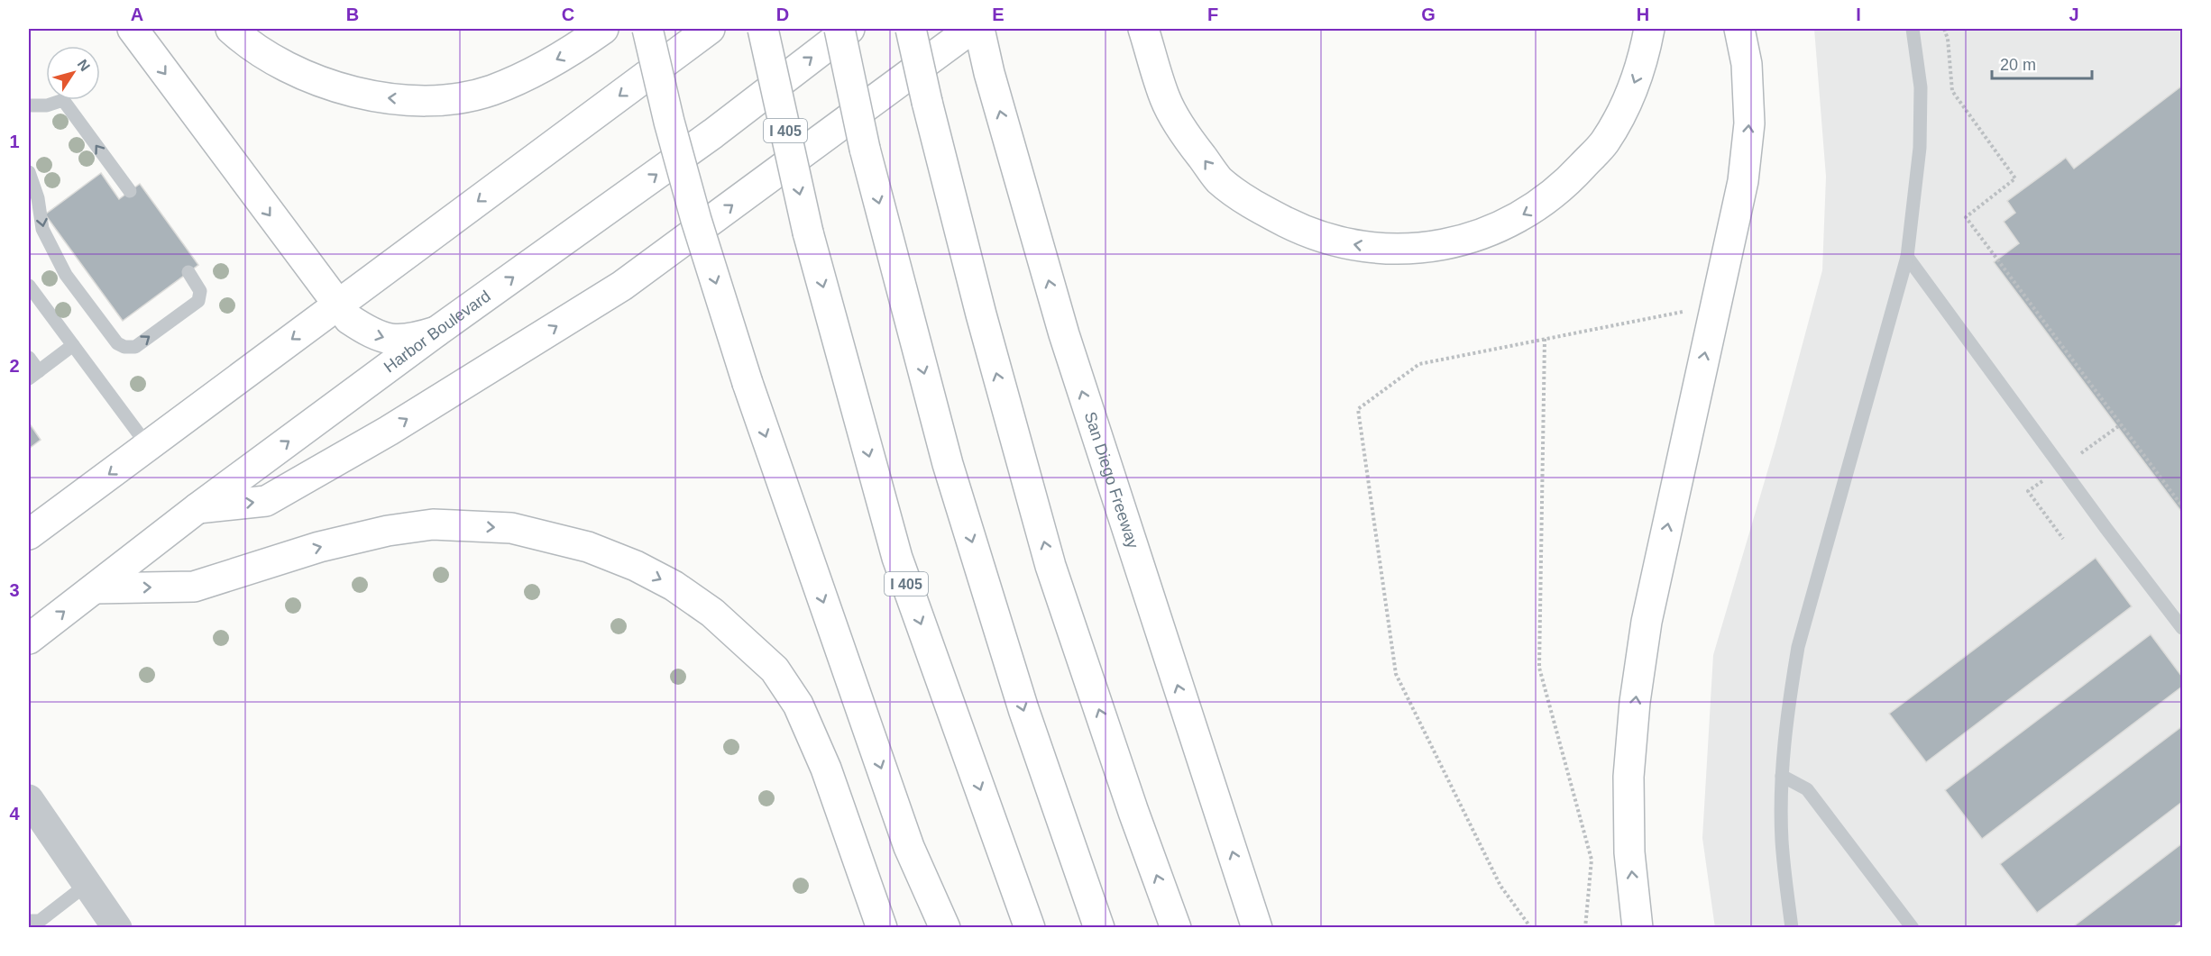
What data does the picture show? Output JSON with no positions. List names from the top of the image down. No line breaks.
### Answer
{"streets":{"main road":["I 405","Harbor Boulevard","San Diego Freeway"]},"scale_bar":"20 m","north":"top right","grid":{"columns":["A","B","C","D","E","F","G","H","I","J"],"rows":["1","2","3","4"]}}
